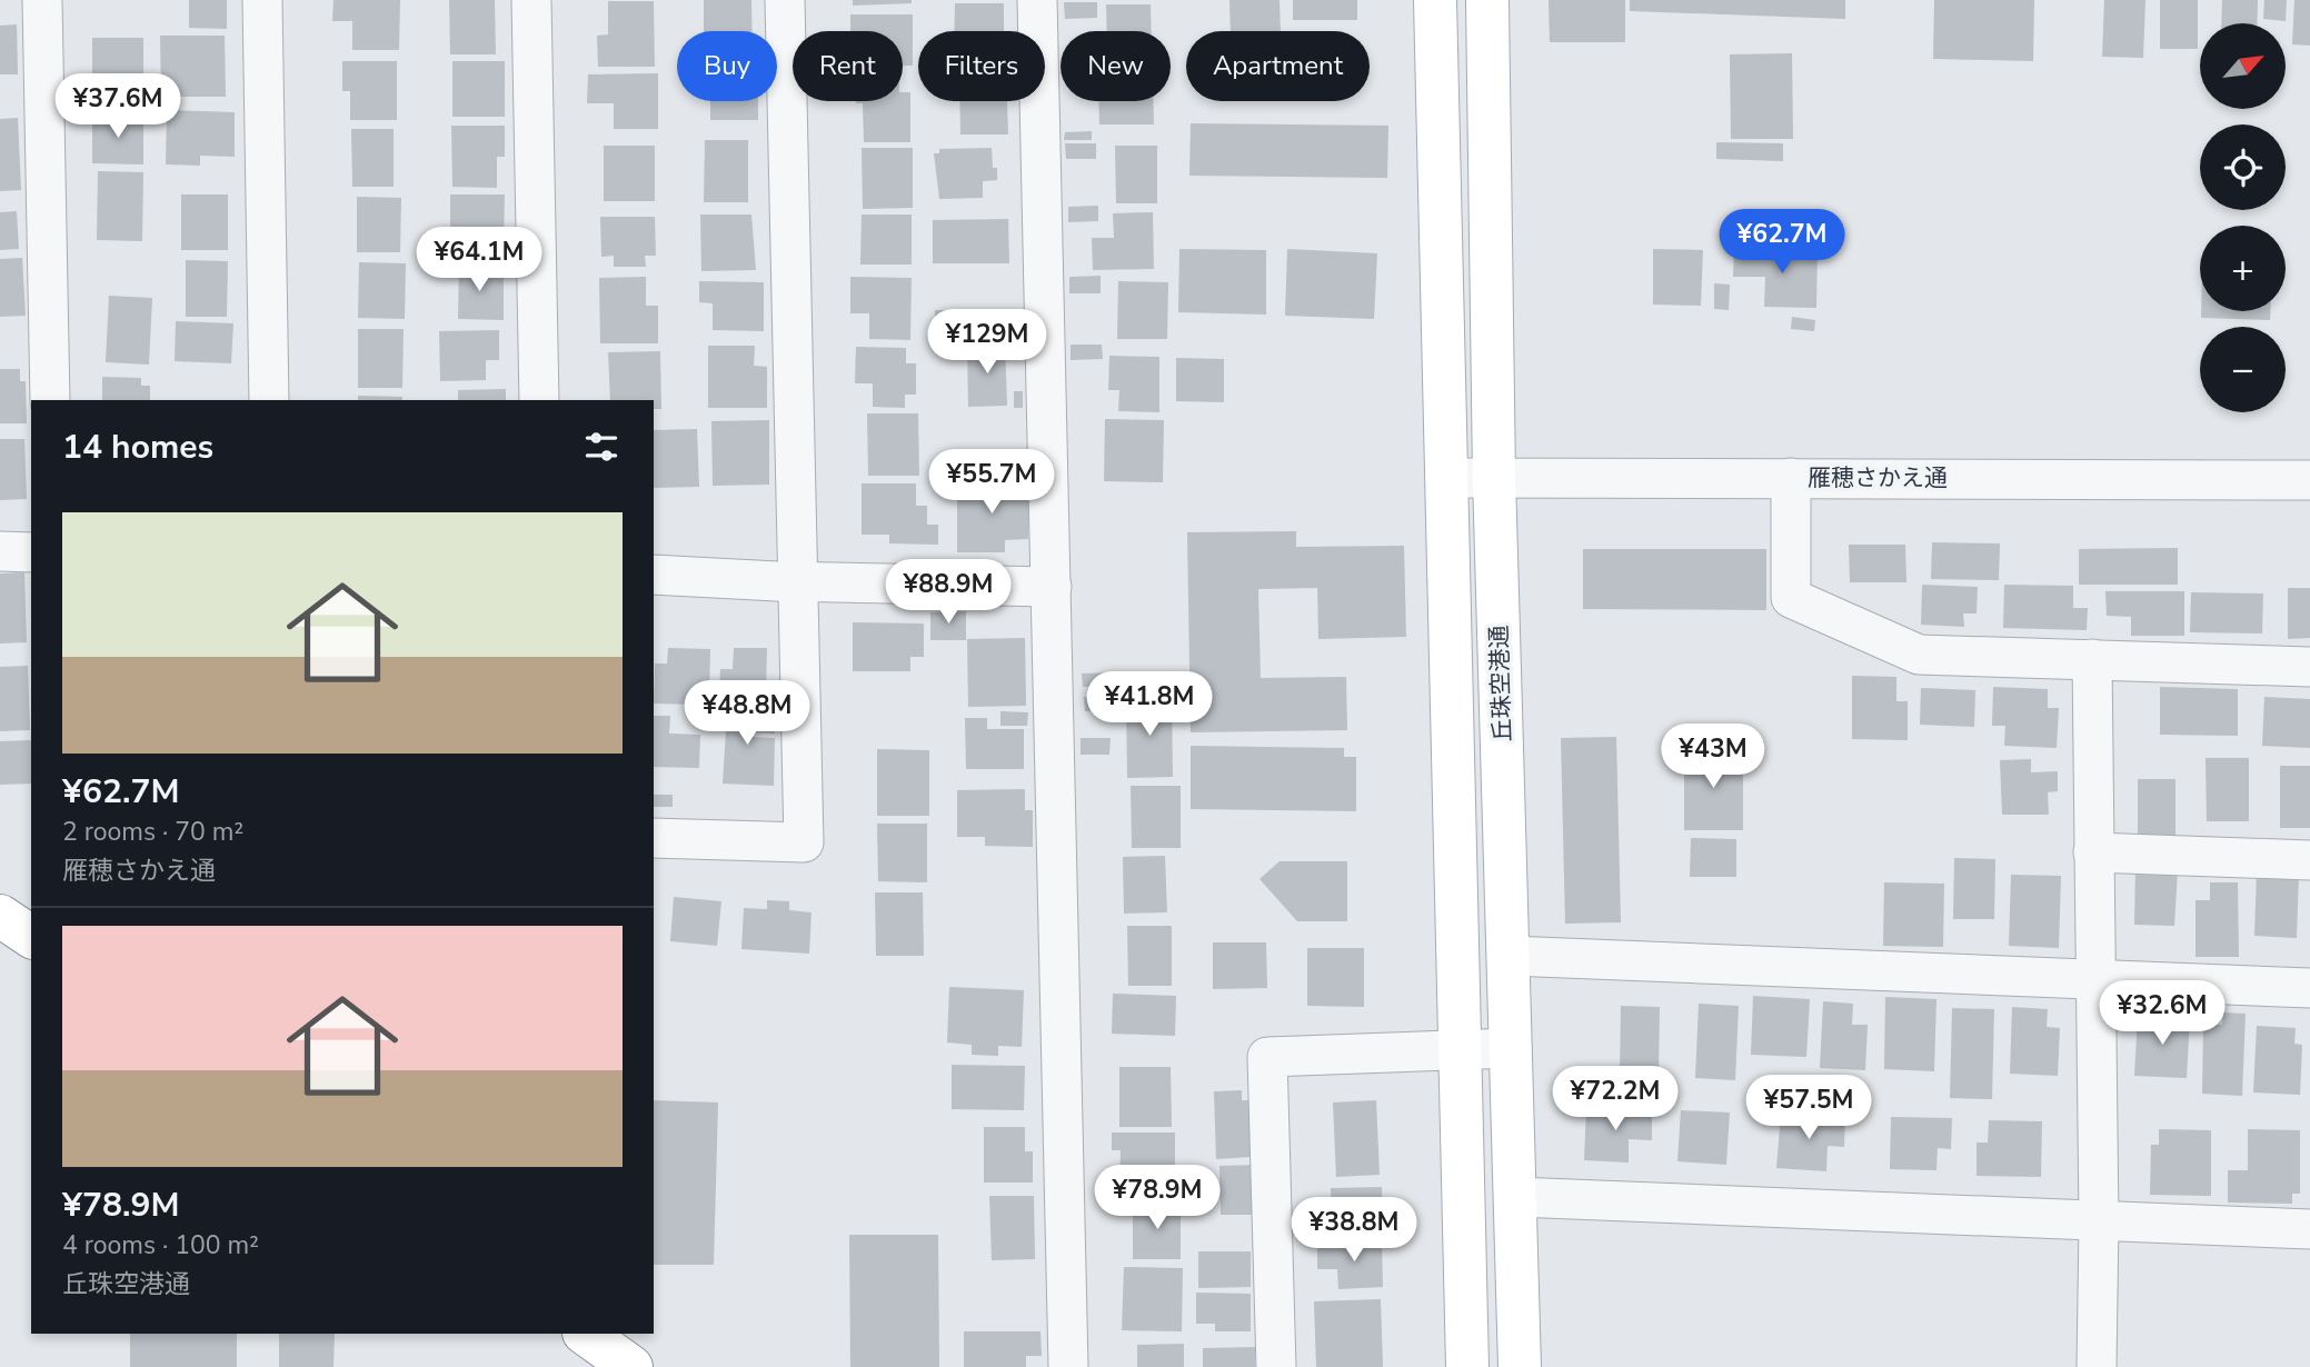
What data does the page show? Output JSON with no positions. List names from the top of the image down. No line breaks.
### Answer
{"streets":{"main road":["丘珠空港通"],"street":["雁穂さかえ通"]},"crossings":[["雁穂さかえ通","丘珠空港通"]],"north":"top right","page":{"map_buttons":["+","−"],"chip":["Buy","Rent","Filters","New","Apartment"],"price":["¥37.6M","¥62.7M","¥64.1M","¥129M","¥55.7M","¥88.9M","¥41.8M","¥48.8M","¥43M","¥32.6M","¥72.2M","¥57.5M","¥78.9M","¥38.8M"],"heading":"14 homes","list":[{"name":"¥62.7M","note":"2 rooms · 70 m² · 雁穂さかえ通"},{"name":"¥78.9M","note":"4 rooms · 100 m² · 丘珠空港通"}]}}
